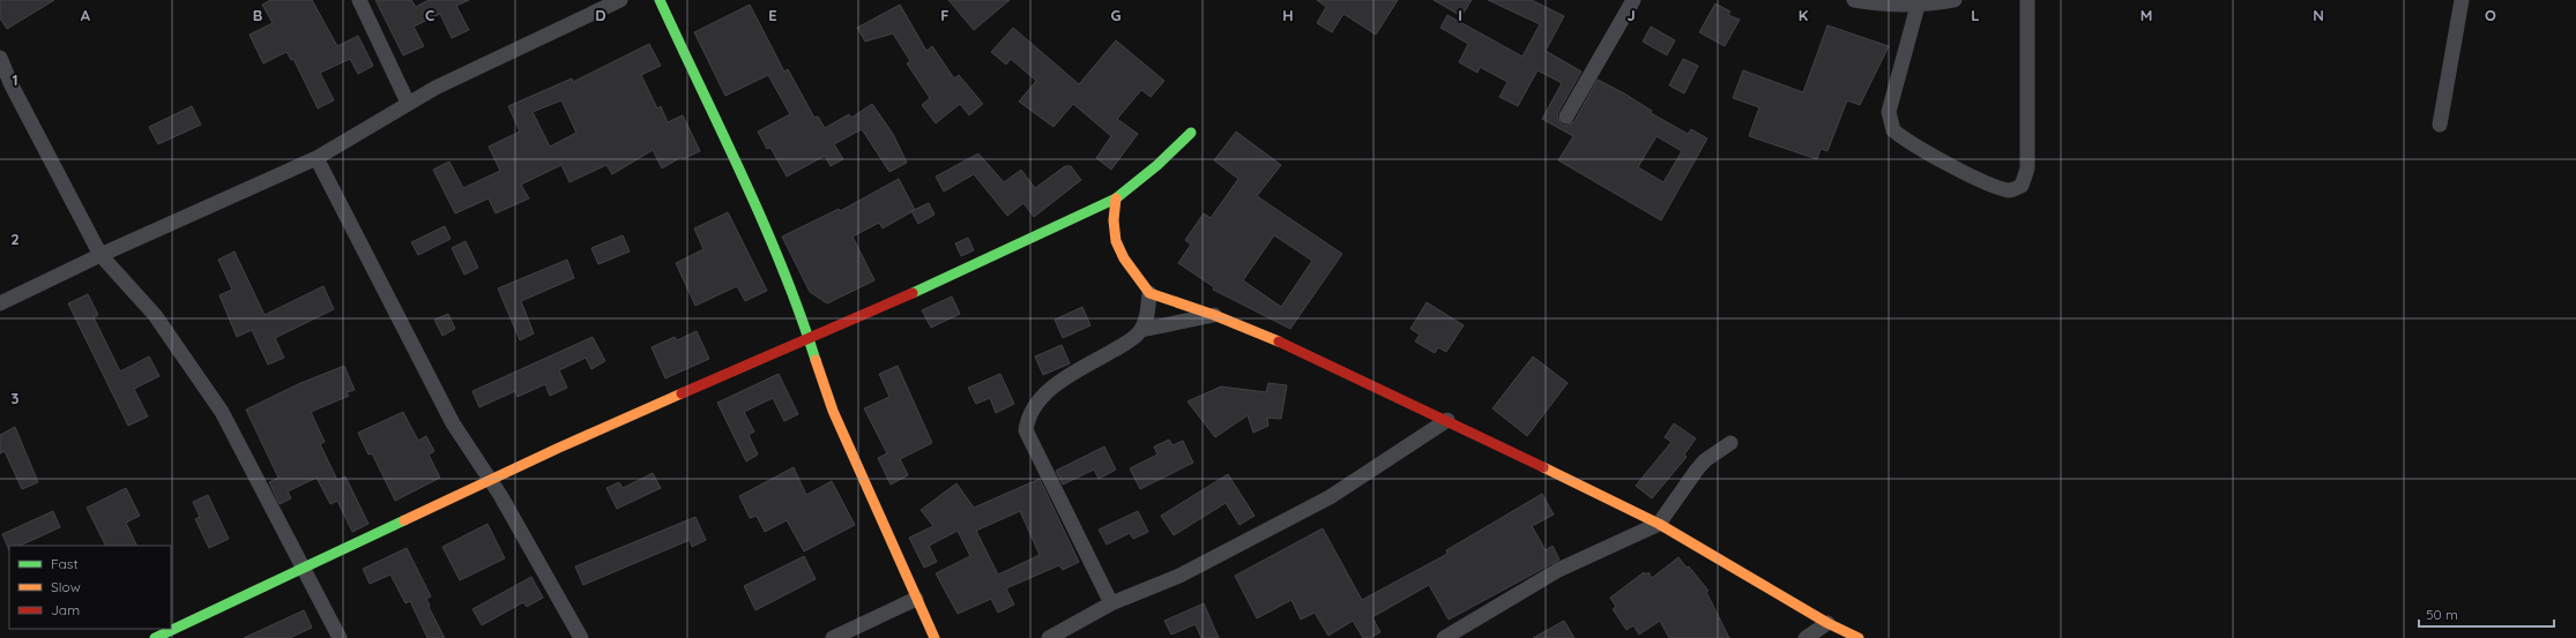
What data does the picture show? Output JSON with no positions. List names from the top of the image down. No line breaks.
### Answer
{"legend":["Fast","Slow","Jam"],"scale_bar":"50 m","grid":{"columns":["A","B","C","D","E","F","G","H","I","J","K","L","M","N","O"],"rows":["1","2","3"]}}
